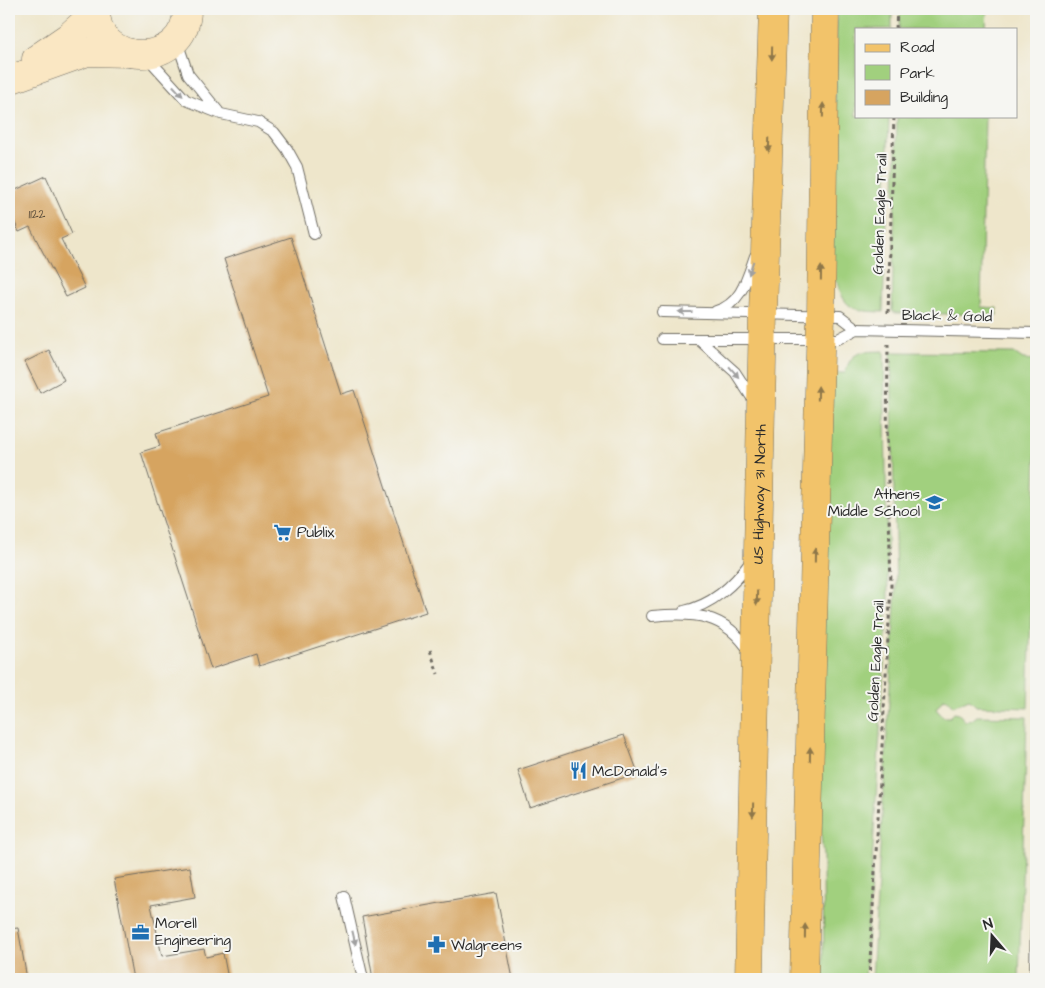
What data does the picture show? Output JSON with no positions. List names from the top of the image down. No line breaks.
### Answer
{"streets":{"main road":["US Highway 31 North"],"lane":["Black & Gold"],"path":["Golden Eagle Trail"]},"crossings":[["Black & Gold","US Highway 31 North"]],"places":{"school or university":["Athens Middle School"],"supermarket":["Publix"],"restaurant":["McDonald's"],"office":["Morell Engineering"],"pharmacy":["Walgreens"]},"house_numbers":["1122"],"legend":["Road","Park","Building"],"north":"top"}
